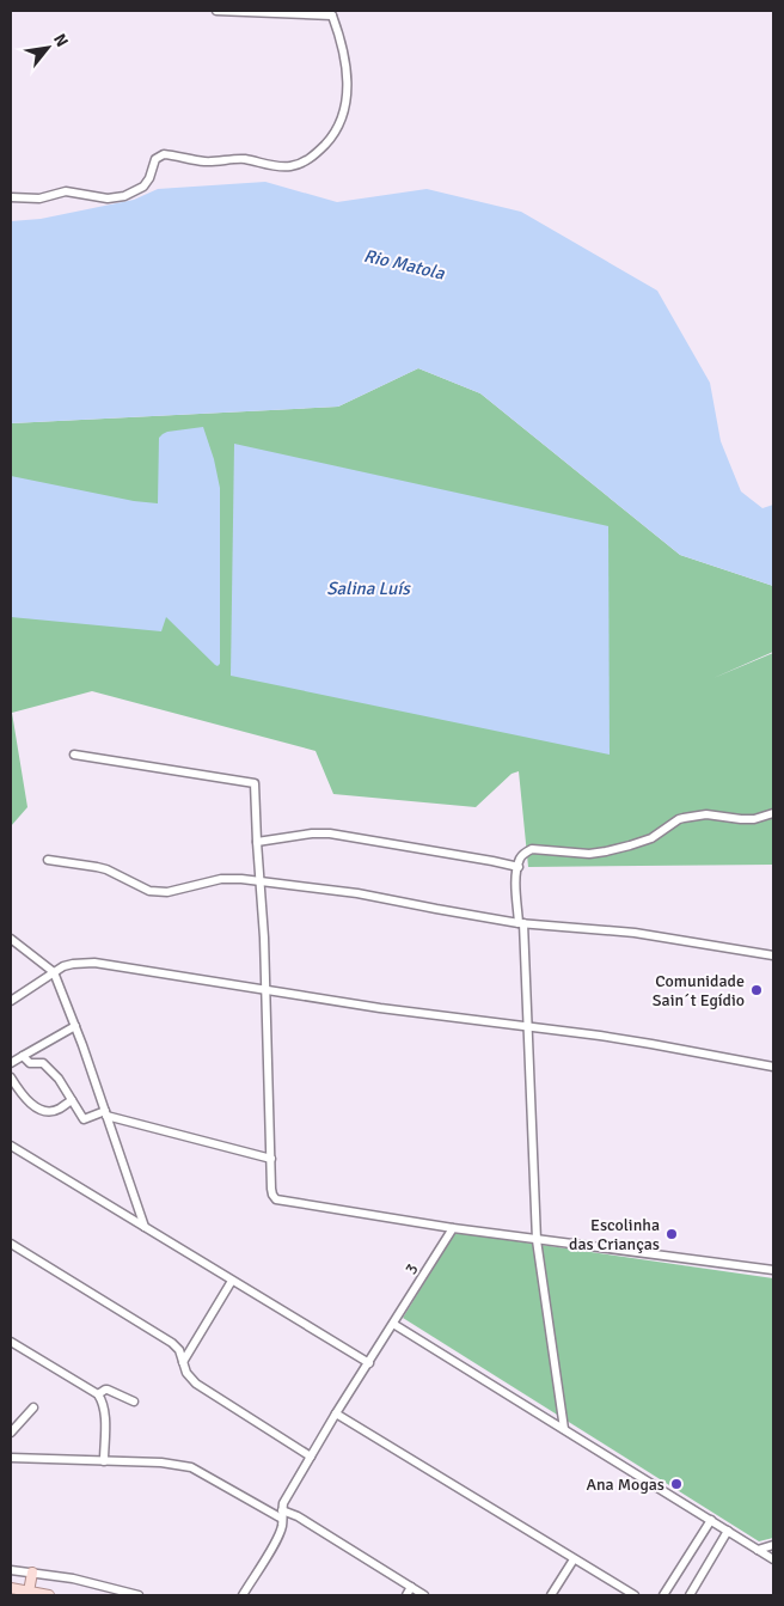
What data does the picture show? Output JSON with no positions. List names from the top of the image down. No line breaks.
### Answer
{"streets":{"street":["3"]},"water":["Rio Matola","Salina Luís"],"places":["Comunidade Sain´t Egídio","Escolinha das Crianças","Ana Mogas"],"north":"top right"}
